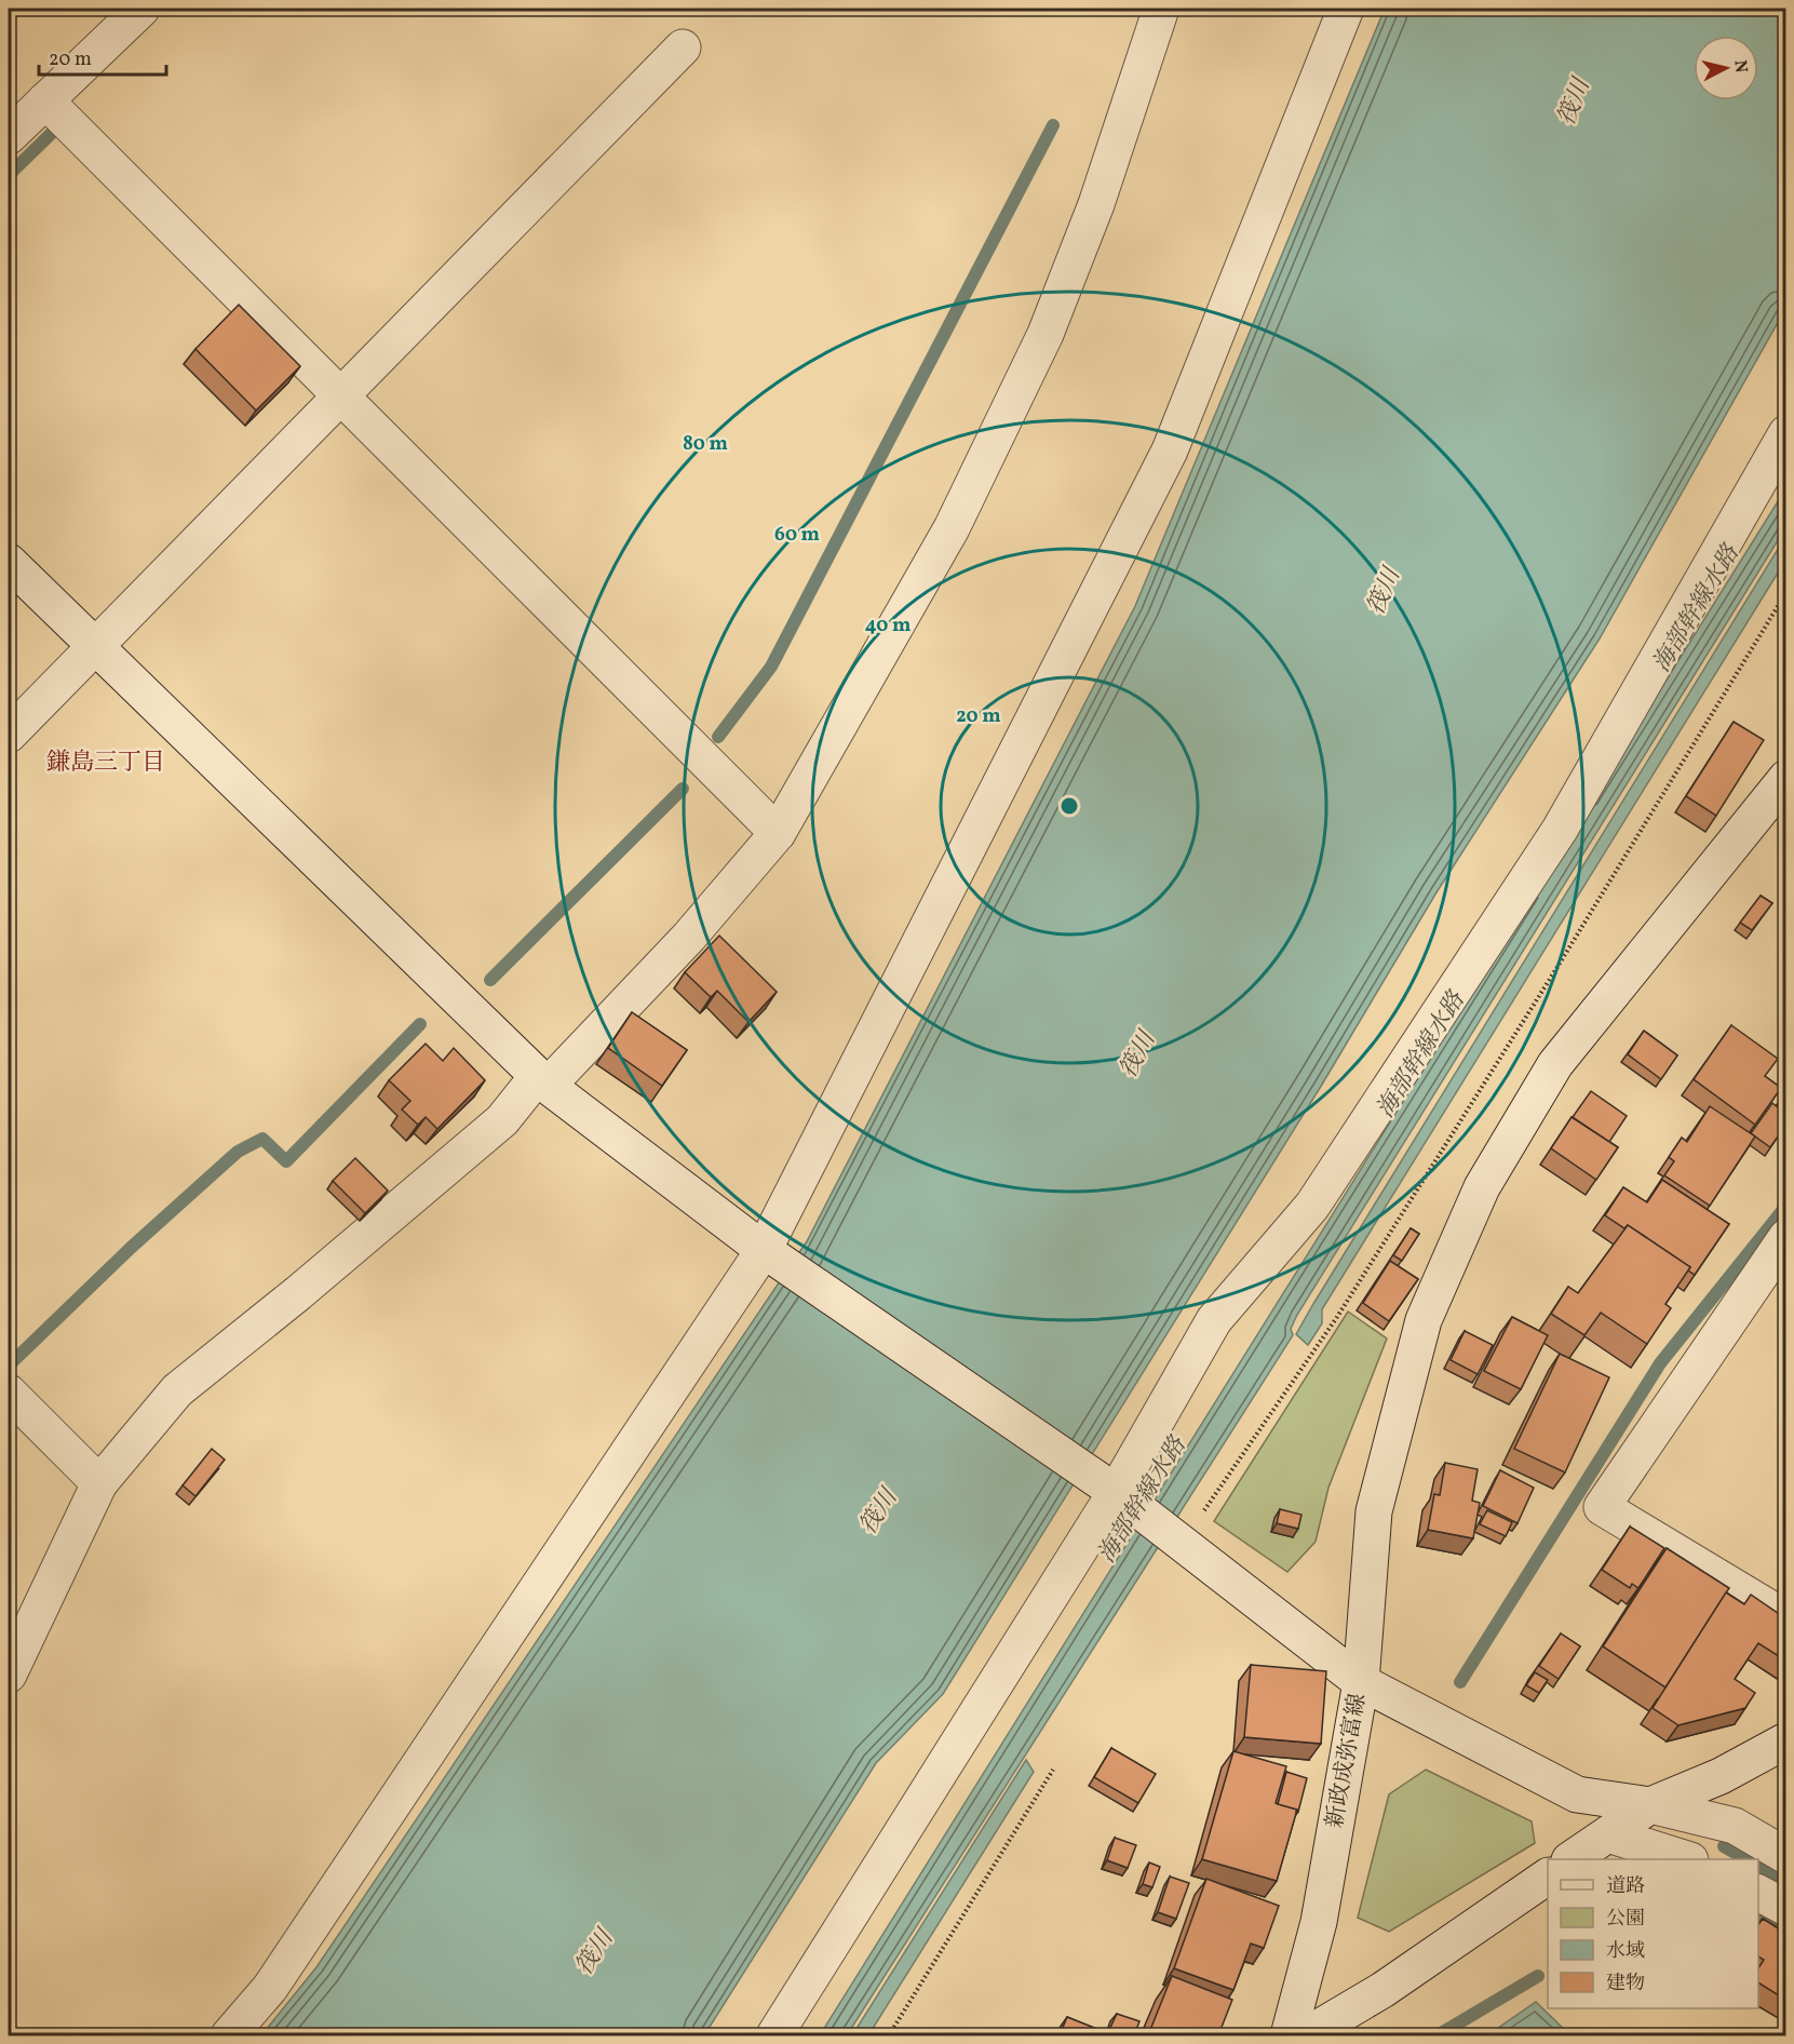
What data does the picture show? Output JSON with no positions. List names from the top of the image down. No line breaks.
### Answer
{"streets":{"street":["新政成弥富線"]},"districts":["鎌島三丁目"],"water":["筏川","海部幹線水路"],"legend":["道路","公園","水域","建物"],"scale_bar":"20 m","north":"right","rings":["80 m","60 m","40 m","20 m"]}
